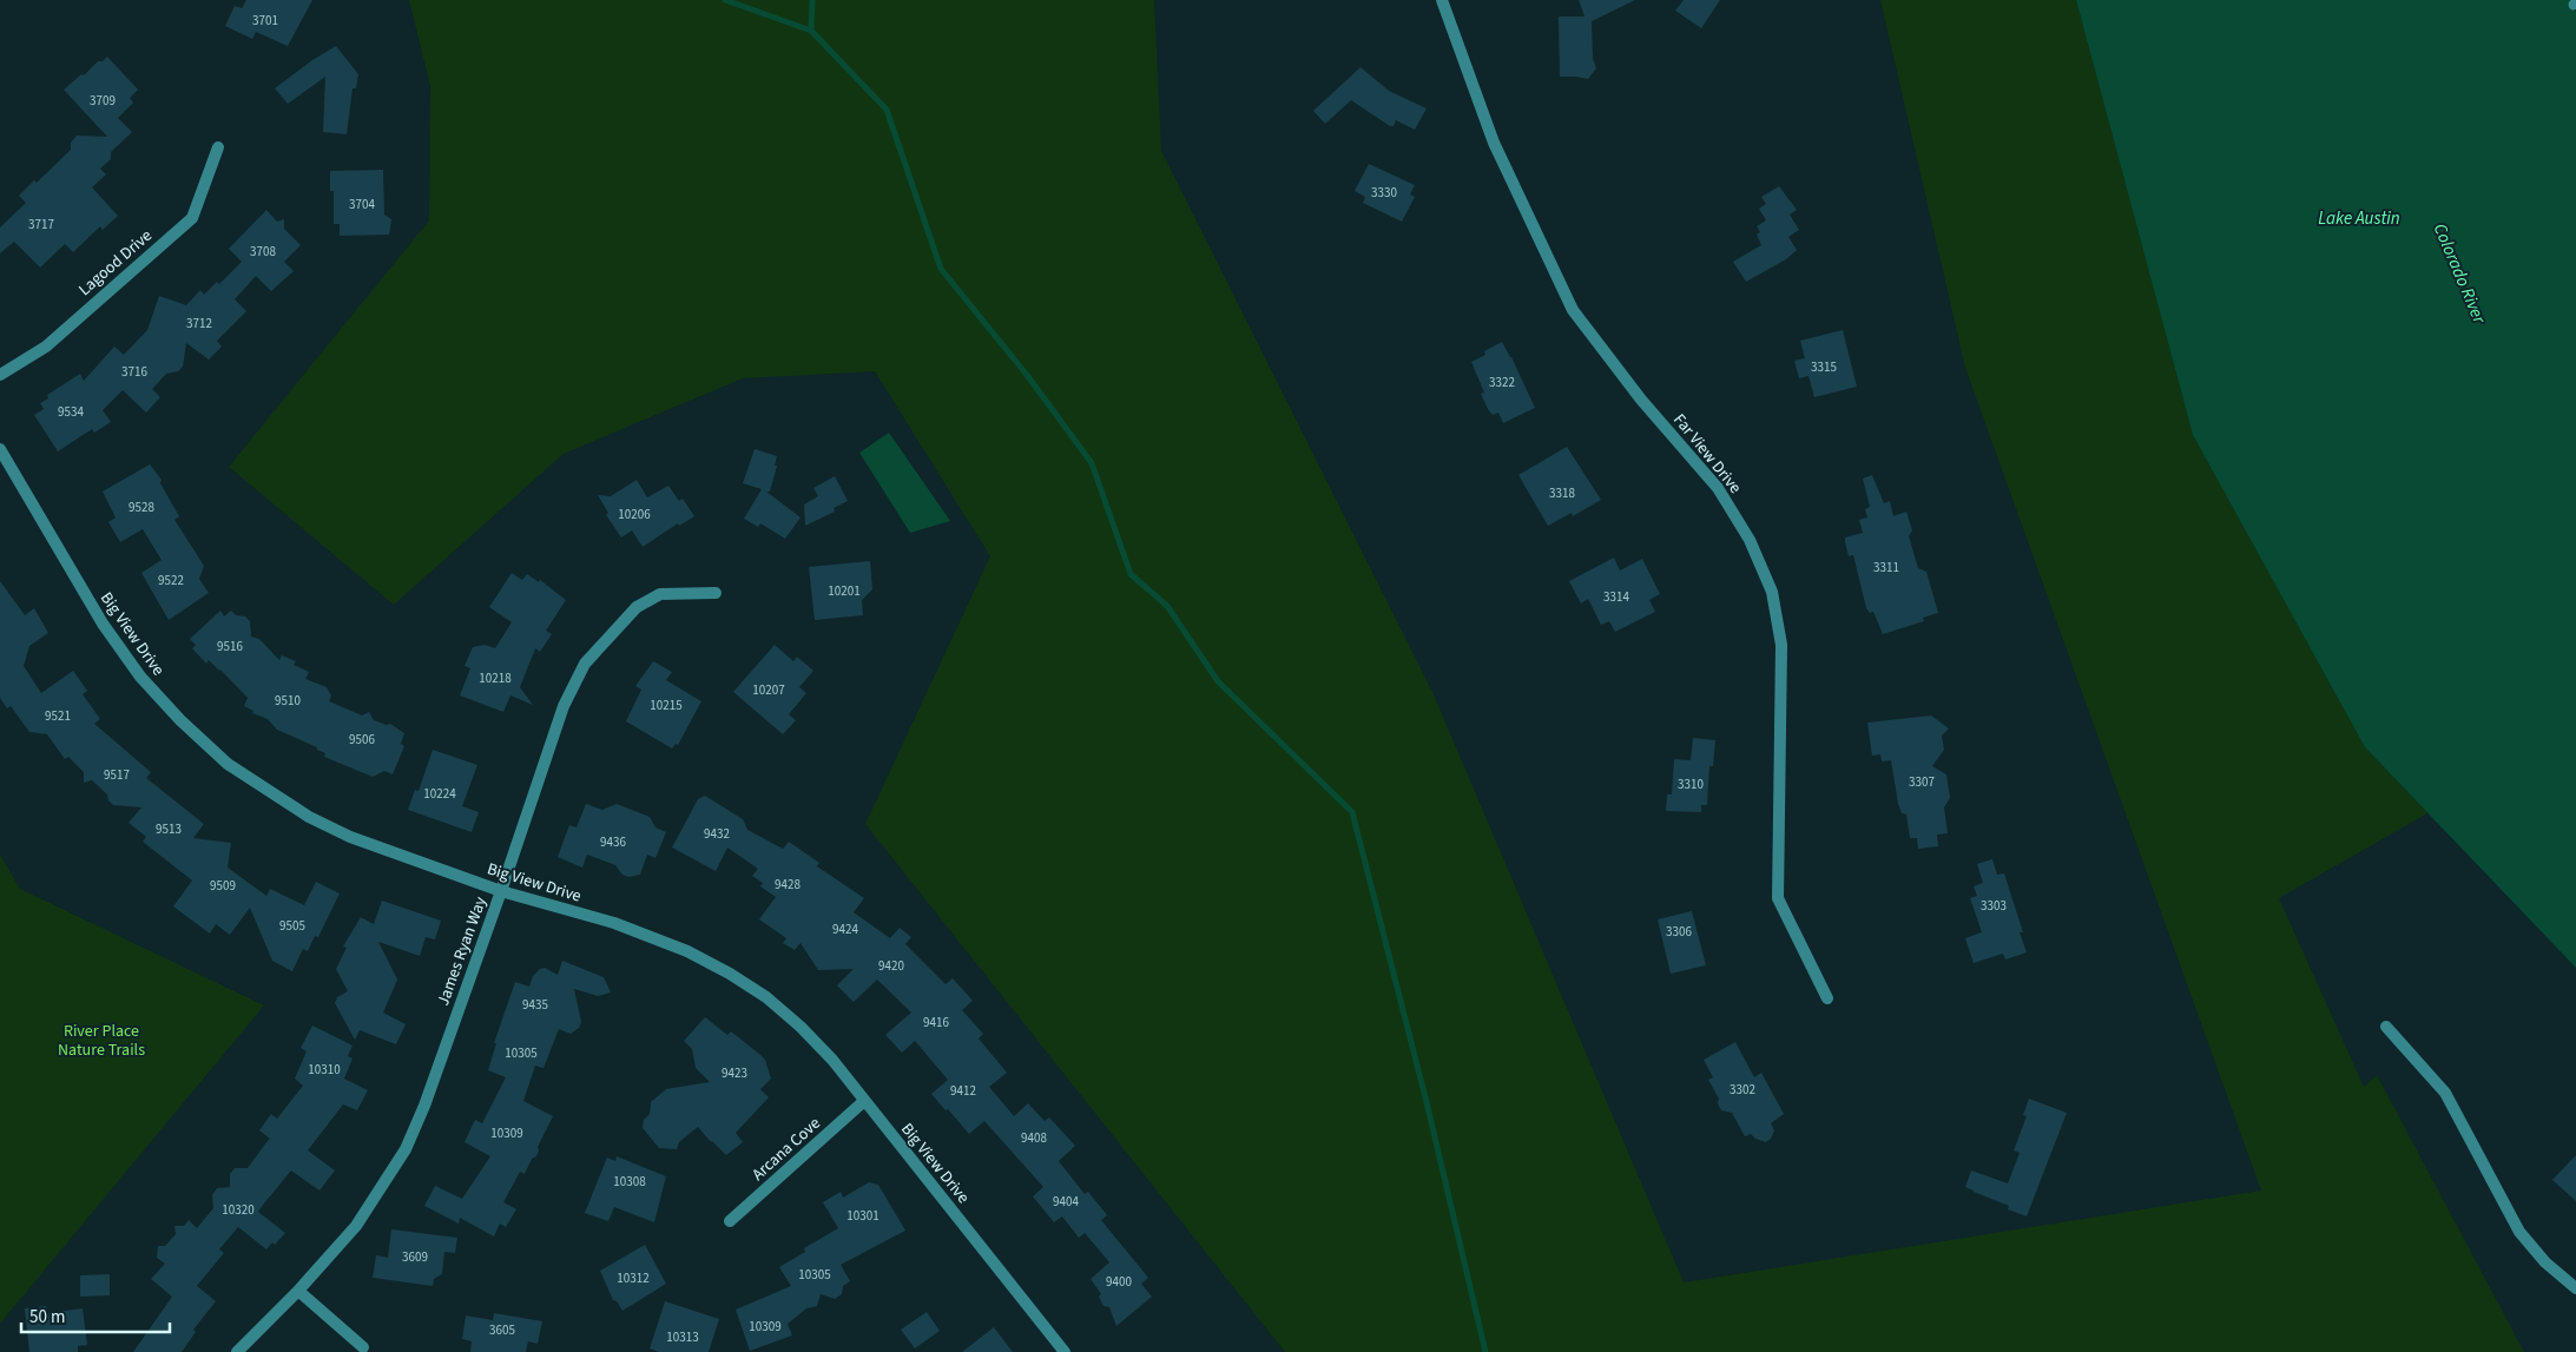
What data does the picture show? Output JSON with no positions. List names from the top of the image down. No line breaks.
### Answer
{"streets":{"street":["Lagood Drive","Far View Drive","Big View Drive","James Ryan Way","Arcana Cove"]},"crossings":[["Big View Drive","James Ryan Way"],["Big View Drive","Arcana Cove"]],"water":["Lake Austin","Colorado River"],"parks":["River Place Nature Trails"],"house_numbers":["3701","3709","3330","3704","3717","3708","3712","3315","3716","3322","9534","3318","9528","10206","3311","9522","10201","3314","9516","10218","10207","9510","10215","9521","9506","9517","3307","3310","10224","9513","9432","9436","9428","9509","3303","9505","9424","3306","9420","9435","9416","10305","10310","9423","3302","9412","10309","9408","10308","9404","10320","10301","3609","10305","10312","9400","10309","3605","10313"],"scale_bar":"50 m"}
